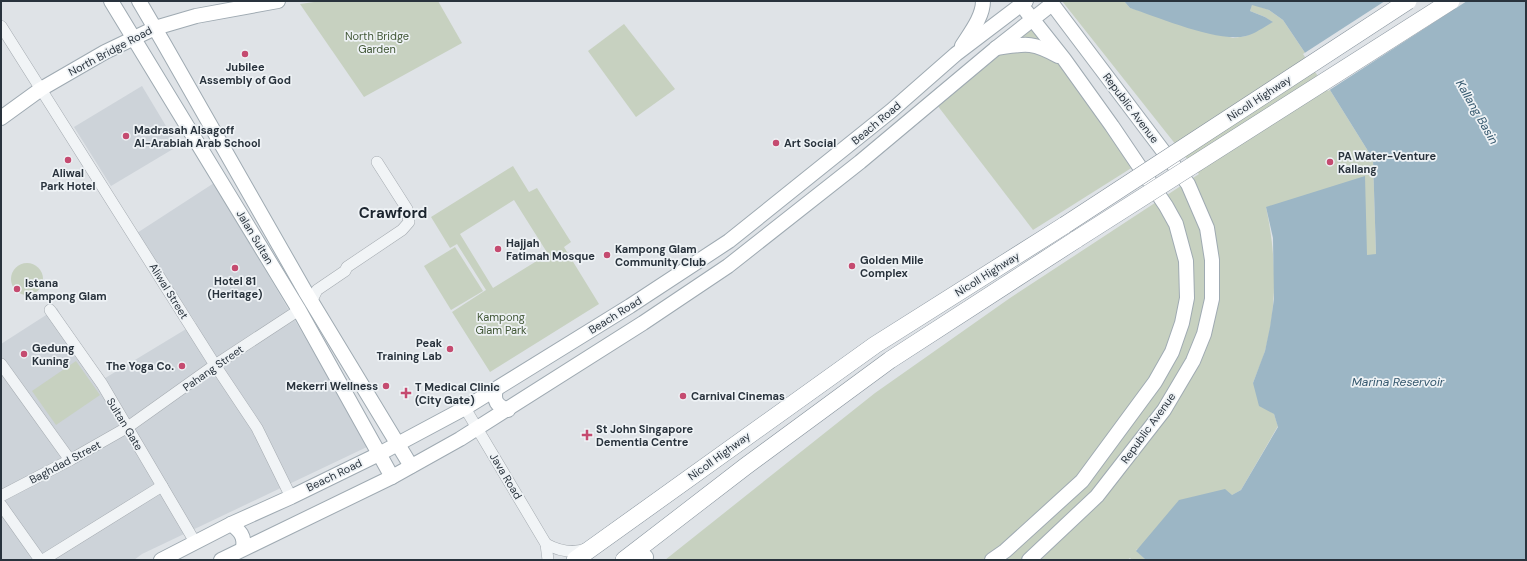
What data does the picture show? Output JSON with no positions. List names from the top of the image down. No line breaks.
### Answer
{"streets":{"highway":["Nicoll Highway"],"main road":["North Bridge Road","Republic Avenue","Beach Road","Jalan Sultan"],"street":["Aliwal Street","Pahang Street","Sultan Gate","Baghdad Street","Java Road"]},"crossings":[["North Bridge Road","Jalan Sultan"],["North Bridge Road","Aliwal Street"],["Republic Avenue","Beach Road"],["Beach Road","Jalan Sultan"],["Beach Road","Aliwal Street"],["Beach Road","Sultan Gate"],["Beach Road","Java Road"],["Jalan Sultan","Pahang Street"],["Aliwal Street","Pahang Street"],["Pahang Street","Sultan Gate"],["Pahang Street","Baghdad Street"],["Sultan Gate","Baghdad Street"]],"districts":["Crawford"],"water":["Kallang Basin","Marina Reservoir"],"parks":["North Bridge Garden","Kampong Glam Park"],"places":{"other":["Jubilee Assembly of God","Madrasah Alsagoff Al-Arabiah Arab School","Art Social","Aliwal Park Hotel","PA Water-Venture Kallang","Hajjah Fatimah Mosque","Kampong Glam Community Club","Golden Mile Complex","Hotel 81 (Heritage)","Istana Kampong Glam","Peak Training Lab","Gedung Kuning","The Yoga Co.","Mekerri Wellness","Carnival Cinemas"],"health":["T Medical Clinic (City Gate)","St John Singapore Dementia Centre"]}}
